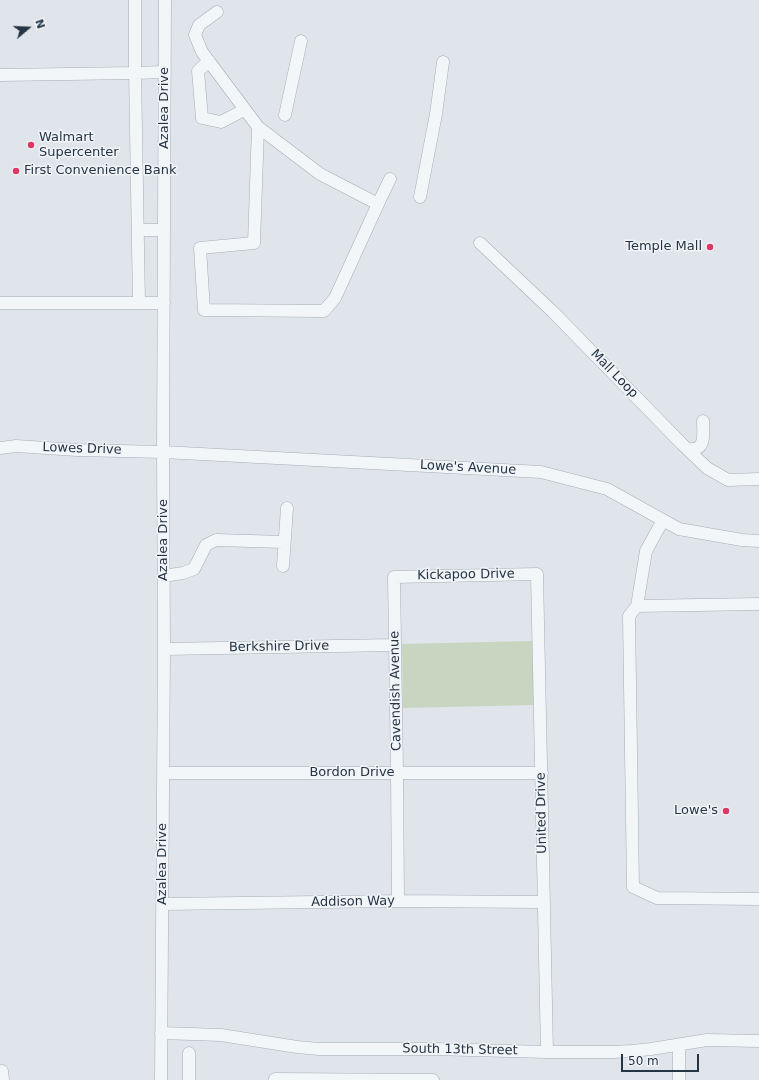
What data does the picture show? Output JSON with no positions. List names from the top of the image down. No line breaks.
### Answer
{"streets":{"street":["Azalea Drive","Mall Loop","Lowes Drive","Lowe's Avenue","Kickapoo Drive","Berkshire Drive","Cavendish Avenue","Bordon Drive","United Drive","Addison Way","South 13th Street"]},"crossings":[["Azalea Drive","Lowes Drive"],["Azalea Drive","Lowe's Avenue"],["Azalea Drive","Berkshire Drive"],["Azalea Drive","Bordon Drive"],["Azalea Drive","Addison Way"],["Azalea Drive","South 13th Street"],["Lowes Drive","Lowe's Avenue"],["Kickapoo Drive","Cavendish Avenue"],["Kickapoo Drive","United Drive"],["Berkshire Drive","Cavendish Avenue"],["Cavendish Avenue","Bordon Drive"],["Cavendish Avenue","Addison Way"],["Bordon Drive","United Drive"],["United Drive","Addison Way"],["United Drive","South 13th Street"]],"places":["Walmart Supercenter","First Convenience Bank","Temple Mall","Lowe's"],"scale_bar":"50 m","north":"right"}
